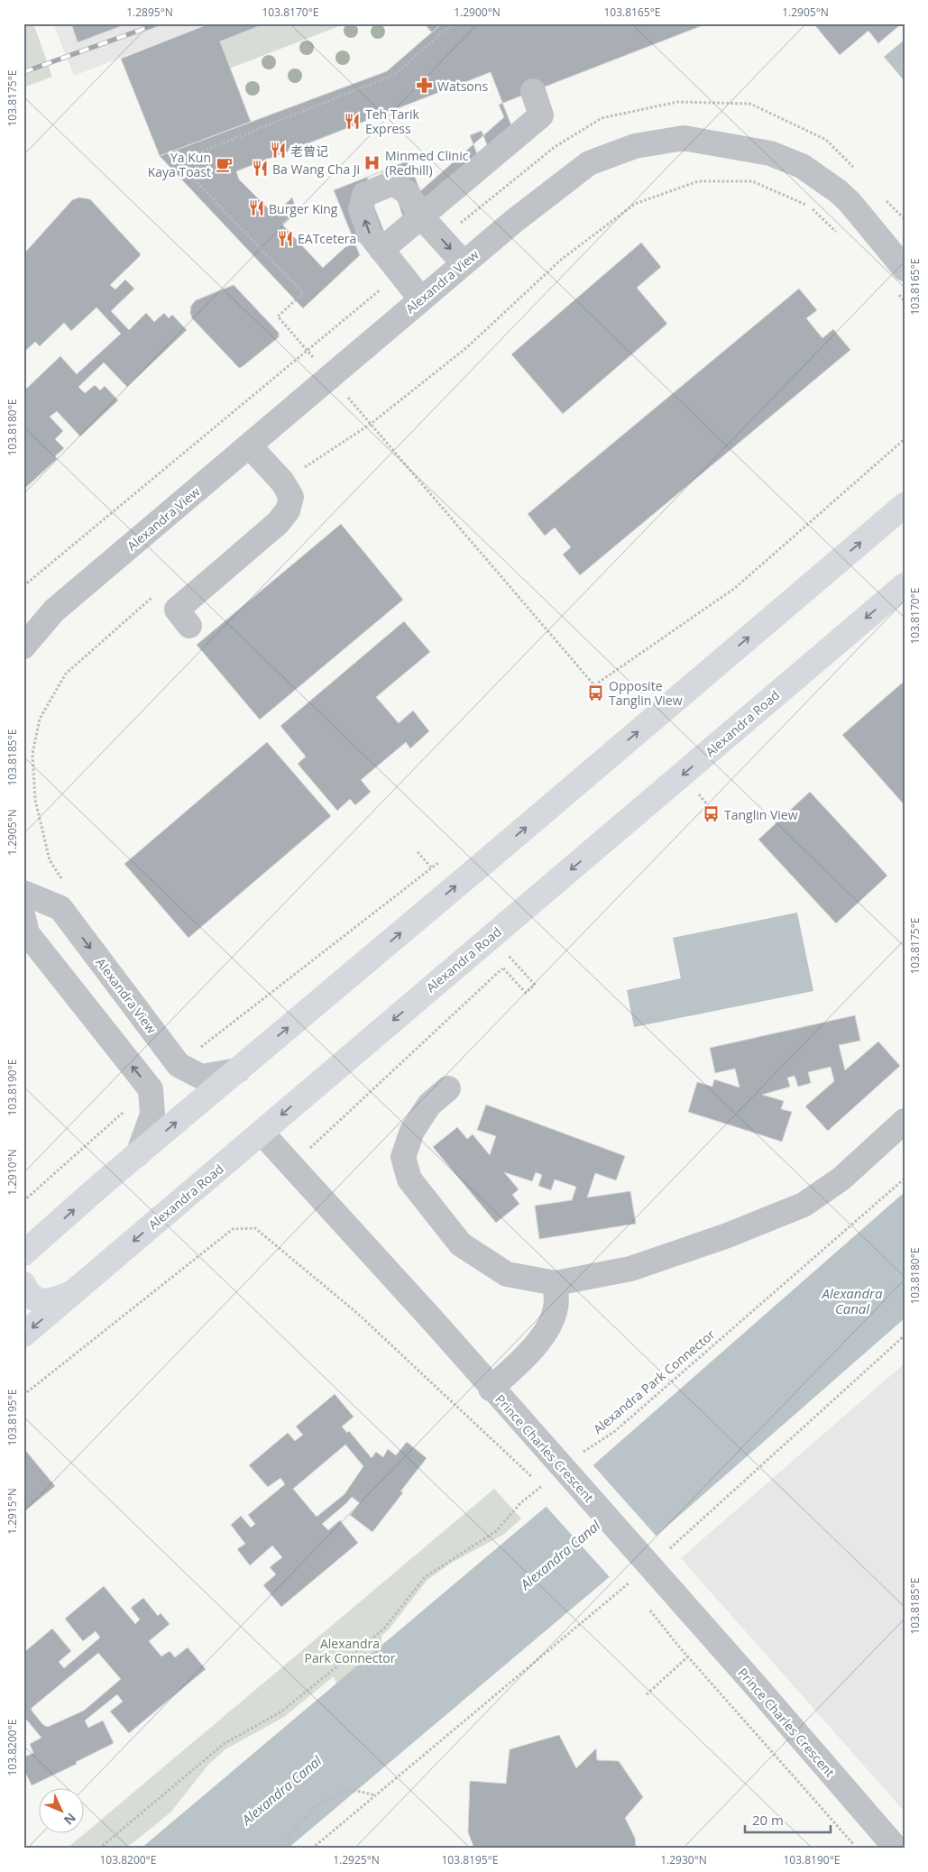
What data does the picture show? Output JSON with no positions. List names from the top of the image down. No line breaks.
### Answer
{"streets":{"main road":["Alexandra Road"],"street":["Alexandra View","Prince Charles Crescent"],"path":["Alexandra Park Connector"]},"crossings":[["Alexandra Road","Prince Charles Crescent"],["Alexandra Park Connector","Prince Charles Crescent"]],"water":["Alexandra Canal"],"parks":["Alexandra Park Connector"],"places":{"pharmacy":["Watsons"],"restaurant":["Teh Tarik Express","老曾记","Ba Wang Cha Ji","Burger King","EATcetera"],"hospital":["Minmed Clinic (Redhill)"],"cafe":["Ya Kun Kaya Toast"],"bus stop":["Opposite Tanglin View","Tanglin View"]},"scale_bar":"20 m","north":"bottom right","coordinates":["1.2895°N","103.8170°E","1.2900°N","103.8165°E","1.2905°N","103.8175°E","103.8180°E","103.8185°E","103.8190°E","1.2910°N","103.8195°E","1.2915°N","103.8200°E","1.2925°N","1.2930°N"]}
